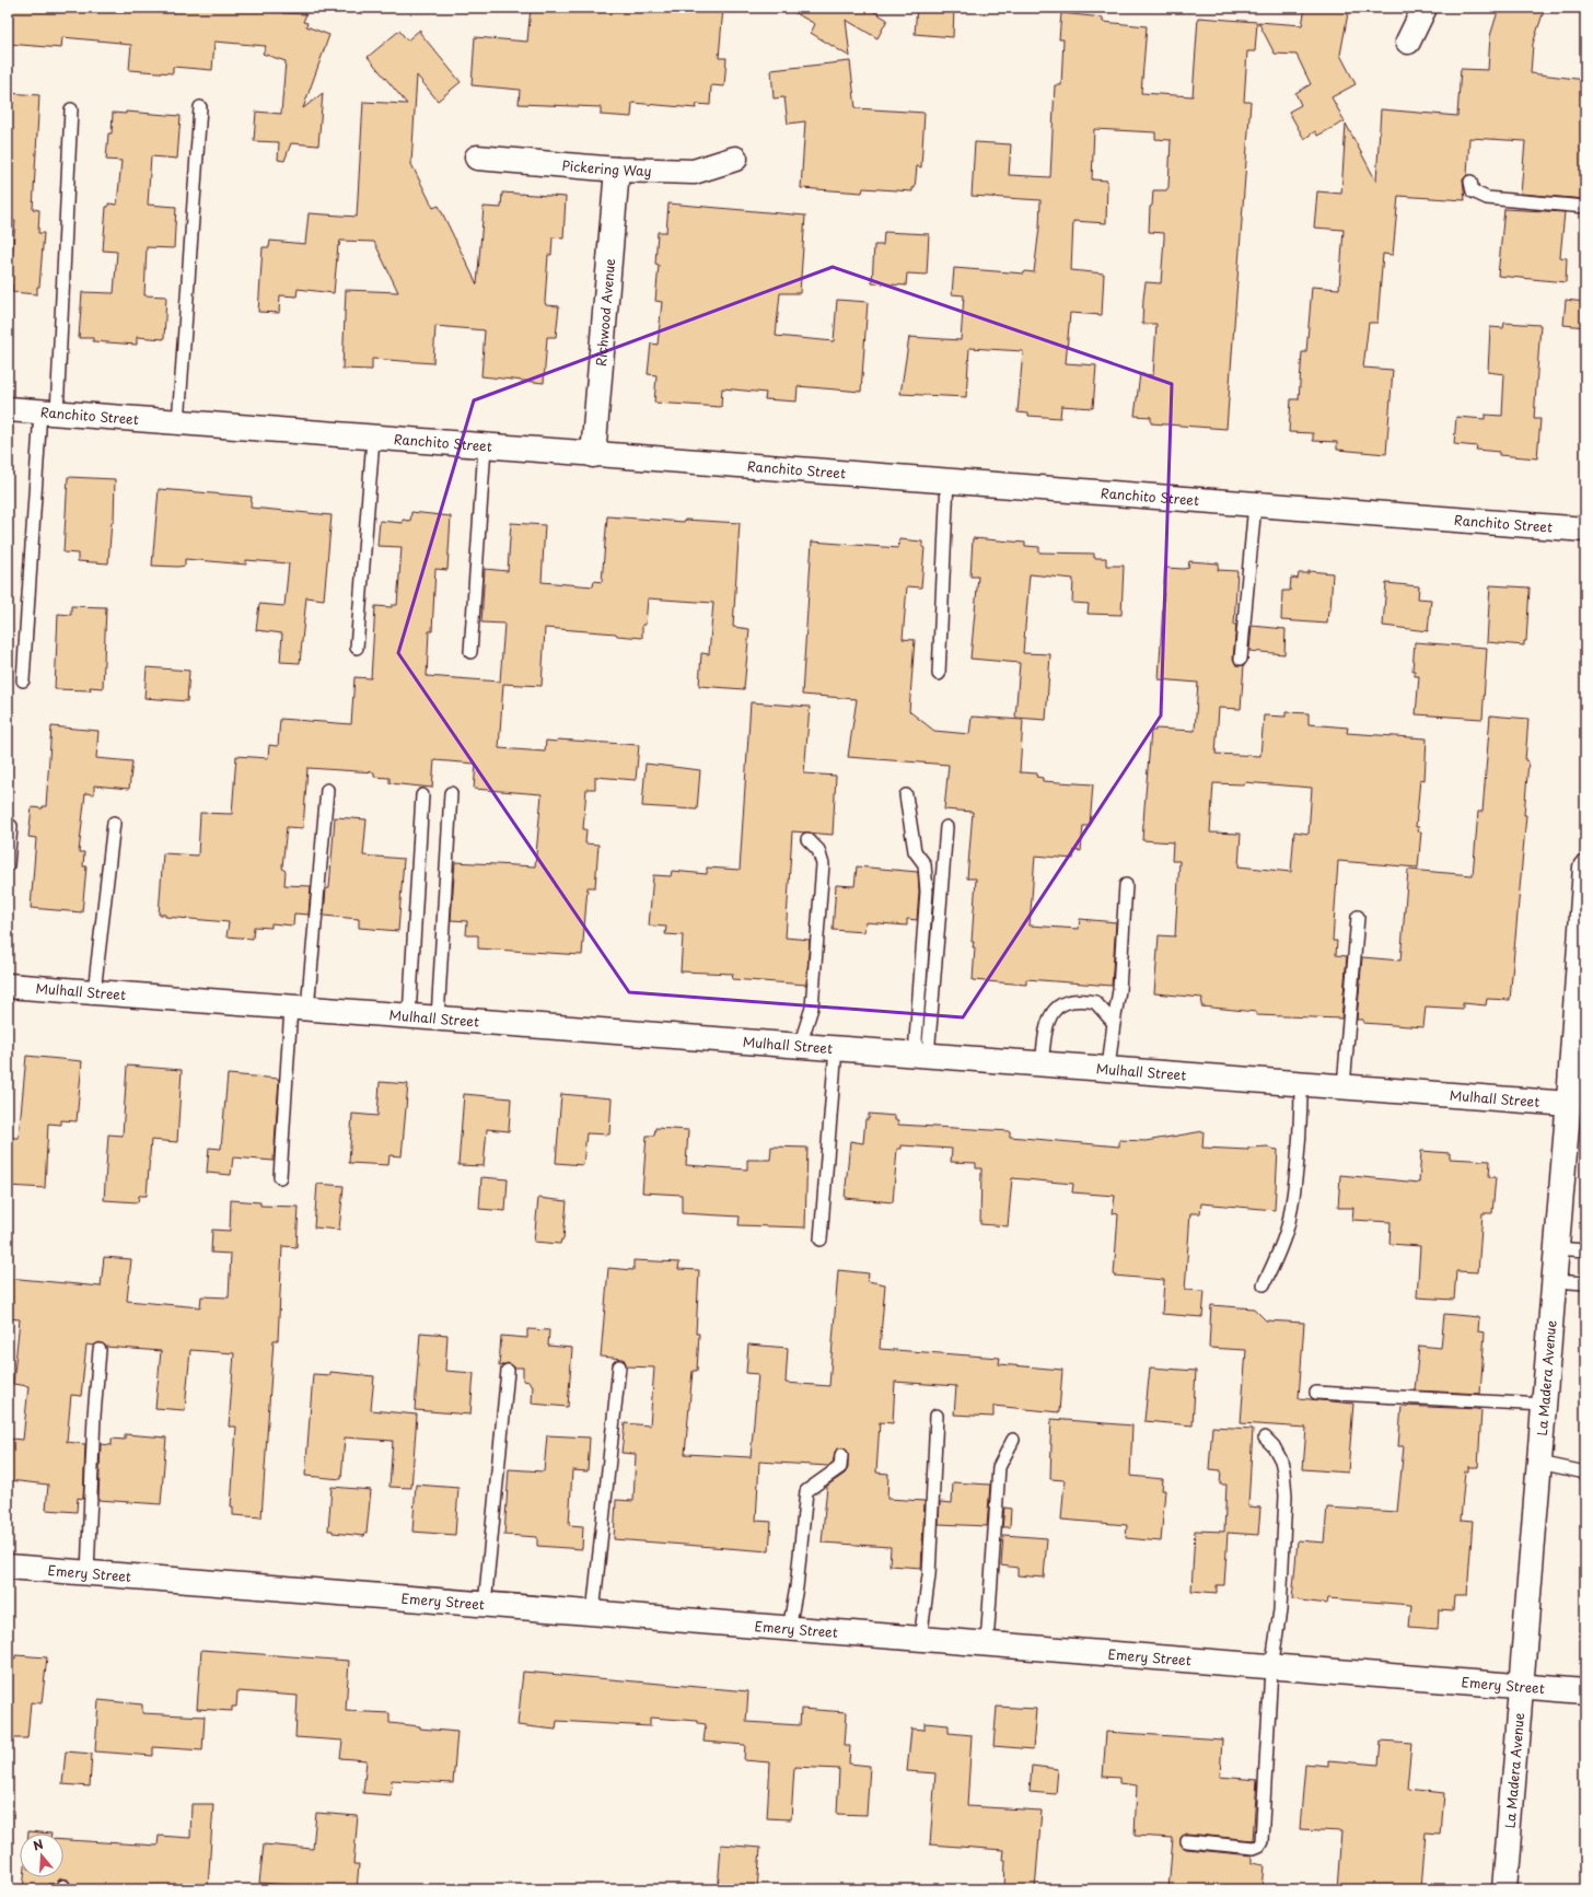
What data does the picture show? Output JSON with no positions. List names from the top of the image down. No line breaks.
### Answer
{"streets":{"street":["Pickering Way","Richwood Avenue","Ranchito Street","Mulhall Street","La Madera Avenue","Emery Street"]},"crossings":[["Pickering Way","Richwood Avenue"],["Richwood Avenue","Ranchito Street"],["Mulhall Street","La Madera Avenue"],["La Madera Avenue","Emery Street"]],"north":"top"}
